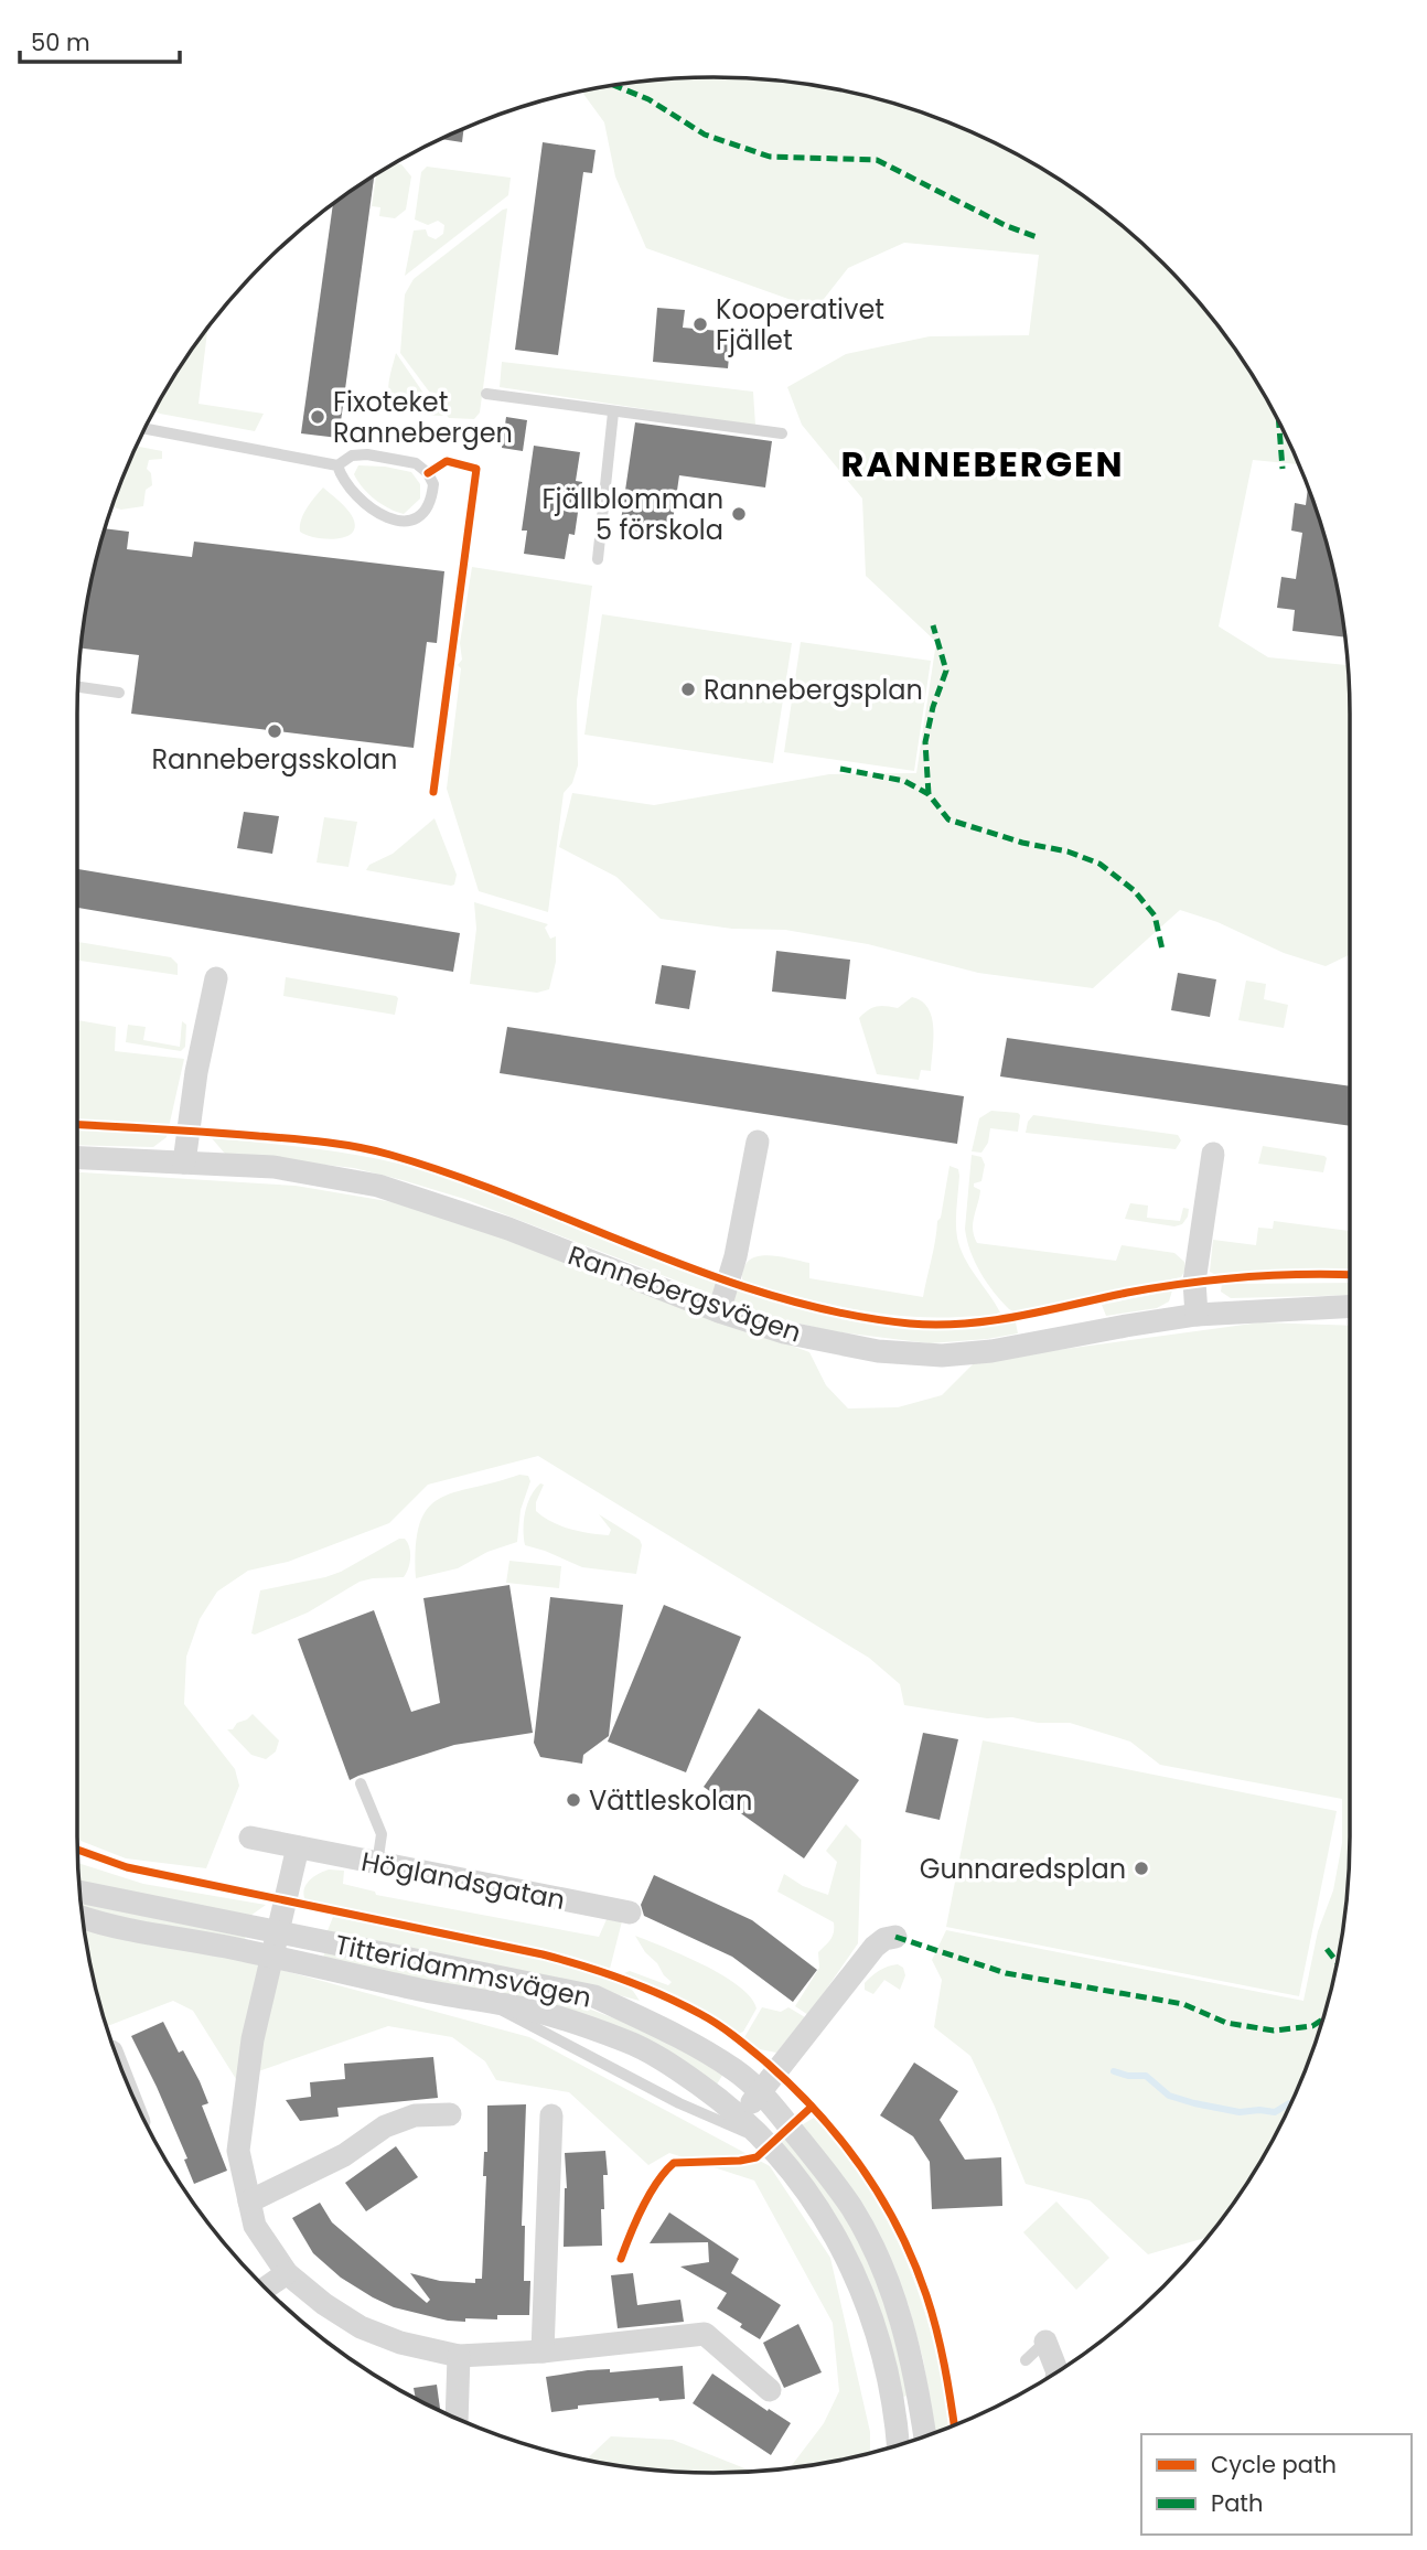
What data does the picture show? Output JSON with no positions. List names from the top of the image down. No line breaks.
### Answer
{"streets":{"street":["Rannebergsvägen","Höglandsgatan","Titteridammsvägen"]},"districts":["RANNEBERGEN"],"places":["Kooperativet Fjället","Fixoteket Rannebergen","Fjällblomman 5 förskola","Rannebergsplan","Rannebergsskolan","Vättleskolan","Gunnaredsplan"],"legend":["Cycle path","Path"],"scale_bar":"50 m"}
